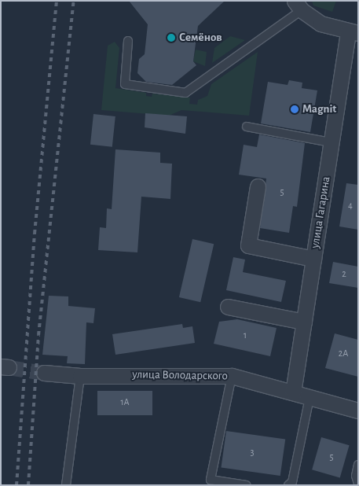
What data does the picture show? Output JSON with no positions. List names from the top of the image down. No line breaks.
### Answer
{"streets":{"street":["улица Гагарина","улица Володарского"]},"crossings":[["улица Гагарина","улица Володарского"]],"places":["Семёнов","Magnit"],"house_numbers":["5","4","2","1","2А","1А","3","5"]}
